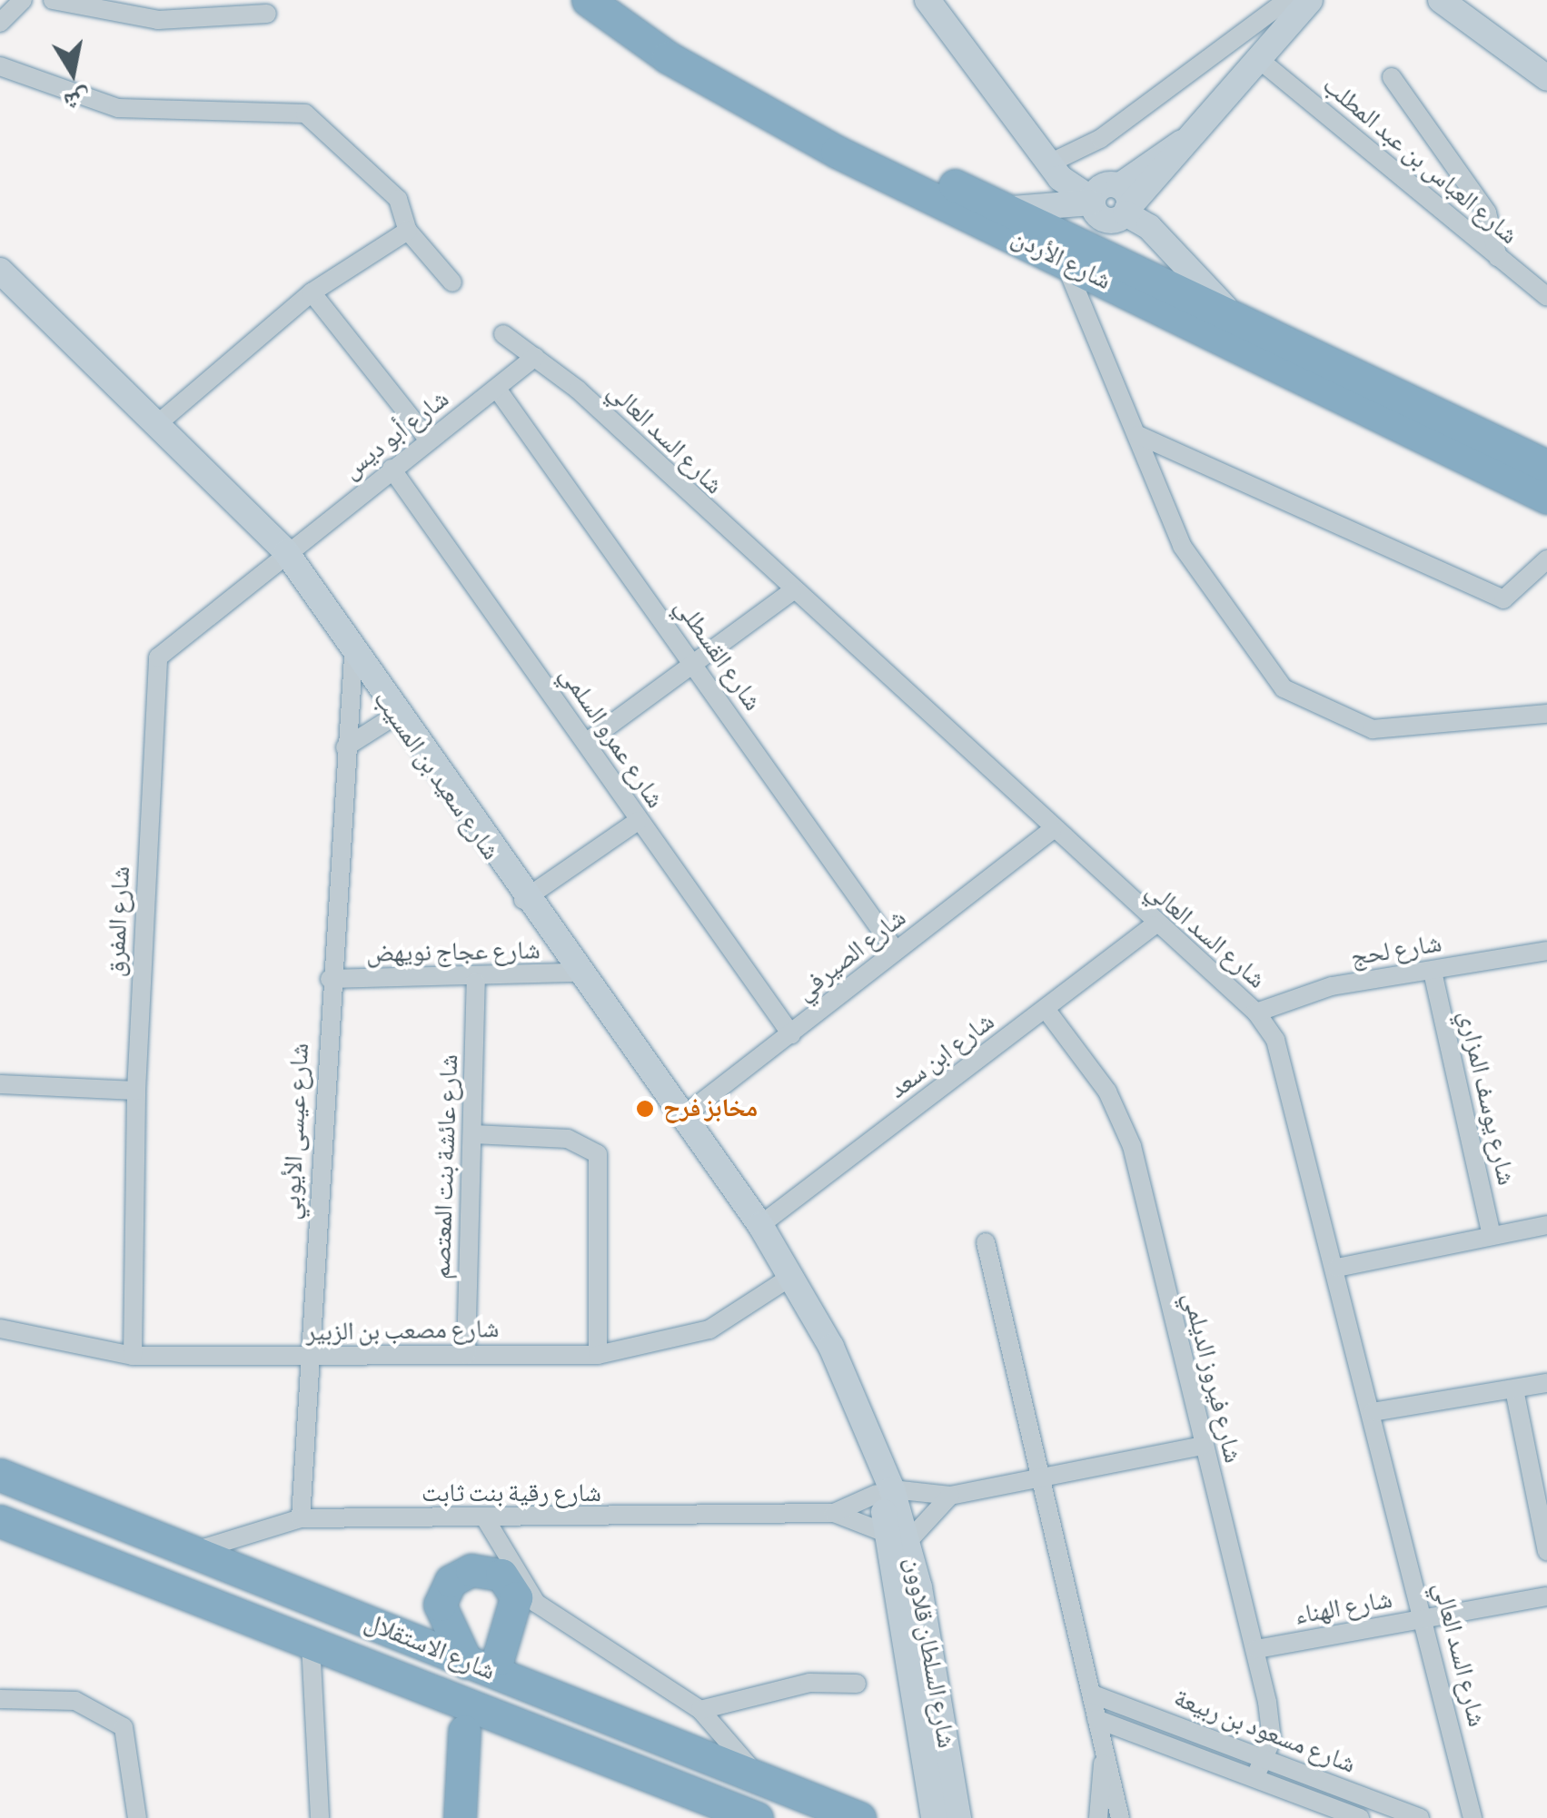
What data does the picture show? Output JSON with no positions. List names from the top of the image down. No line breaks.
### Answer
{"streets":{"highway":["شارع الأردن","شارع الاستقلال"],"street":["شارع العباس بن عبد المطلب","شارع أبو ديس","شارع السد العالي","شارع القسطلي","شارع عمرو السلمي","شارع سعيد بن المسيب","شارع المفرق","شارع لحج","شارع عجاج نويهض","شارع الصيرفي","شارع ابن سعد","شارع يوسف المزاري","شارع عيسى الأيوبي","شارع عائشة بنت المعتصم","شارع مصعب بن الزبير","شارع فيروز الديلمي","شارع رقية بنت ثابت","شارع الهناء","شارع السلطان قلاوون","شارع مسعود بن ربيعة"]},"crossings":[["شارع أبو ديس","شارع السد العالي"],["شارع أبو ديس","شارع القسطلي"],["شارع أبو ديس","شارع عمرو السلمي"],["شارع أبو ديس","شارع سعيد بن المسيب"],["شارع أبو ديس","شارع المفرق"],["شارع السد العالي","شارع لحج"],["شارع السد العالي","شارع الصيرفي"],["شارع السد العالي","شارع ابن سعد"],["شارع السد العالي","شارع الهناء"],["شارع القسطلي","شارع الصيرفي"],["شارع عمرو السلمي","شارع الصيرفي"],["شارع سعيد بن المسيب","شارع المفرق"],["شارع سعيد بن المسيب","شارع عجاج نويهض"],["شارع سعيد بن المسيب","شارع الصيرفي"],["شارع سعيد بن المسيب","شارع ابن سعد"],["شارع سعيد بن المسيب","شارع عيسى الأيوبي"],["شارع سعيد بن المسيب","شارع مصعب بن الزبير"],["شارع سعيد بن المسيب","شارع رقية بنت ثابت"],["شارع سعيد بن المسيب","شارع السلطان قلاوون"],["شارع المفرق","شارع مصعب بن الزبير"],["شارع لحج","شارع يوسف المزاري"],["شارع عجاج نويهض","شارع عيسى الأيوبي"],["شارع عجاج نويهض","شارع عائشة بنت المعتصم"],["شارع ابن سعد","شارع فيروز الديلمي"],["شارع عيسى الأيوبي","شارع مصعب بن الزبير"],["شارع عيسى الأيوبي","شارع رقية بنت ثابت"],["شارع عائشة بنت المعتصم","شارع مصعب بن الزبير"],["شارع فيروز الديلمي","شارع الهناء"],["شارع فيروز الديلمي","شارع مسعود بن ربيعة"],["شارع رقية بنت ثابت","شارع الاستقلال"],["شارع رقية بنت ثابت","شارع السلطان قلاوون"]],"places":["مخابز فرح"],"north":"bottom"}
